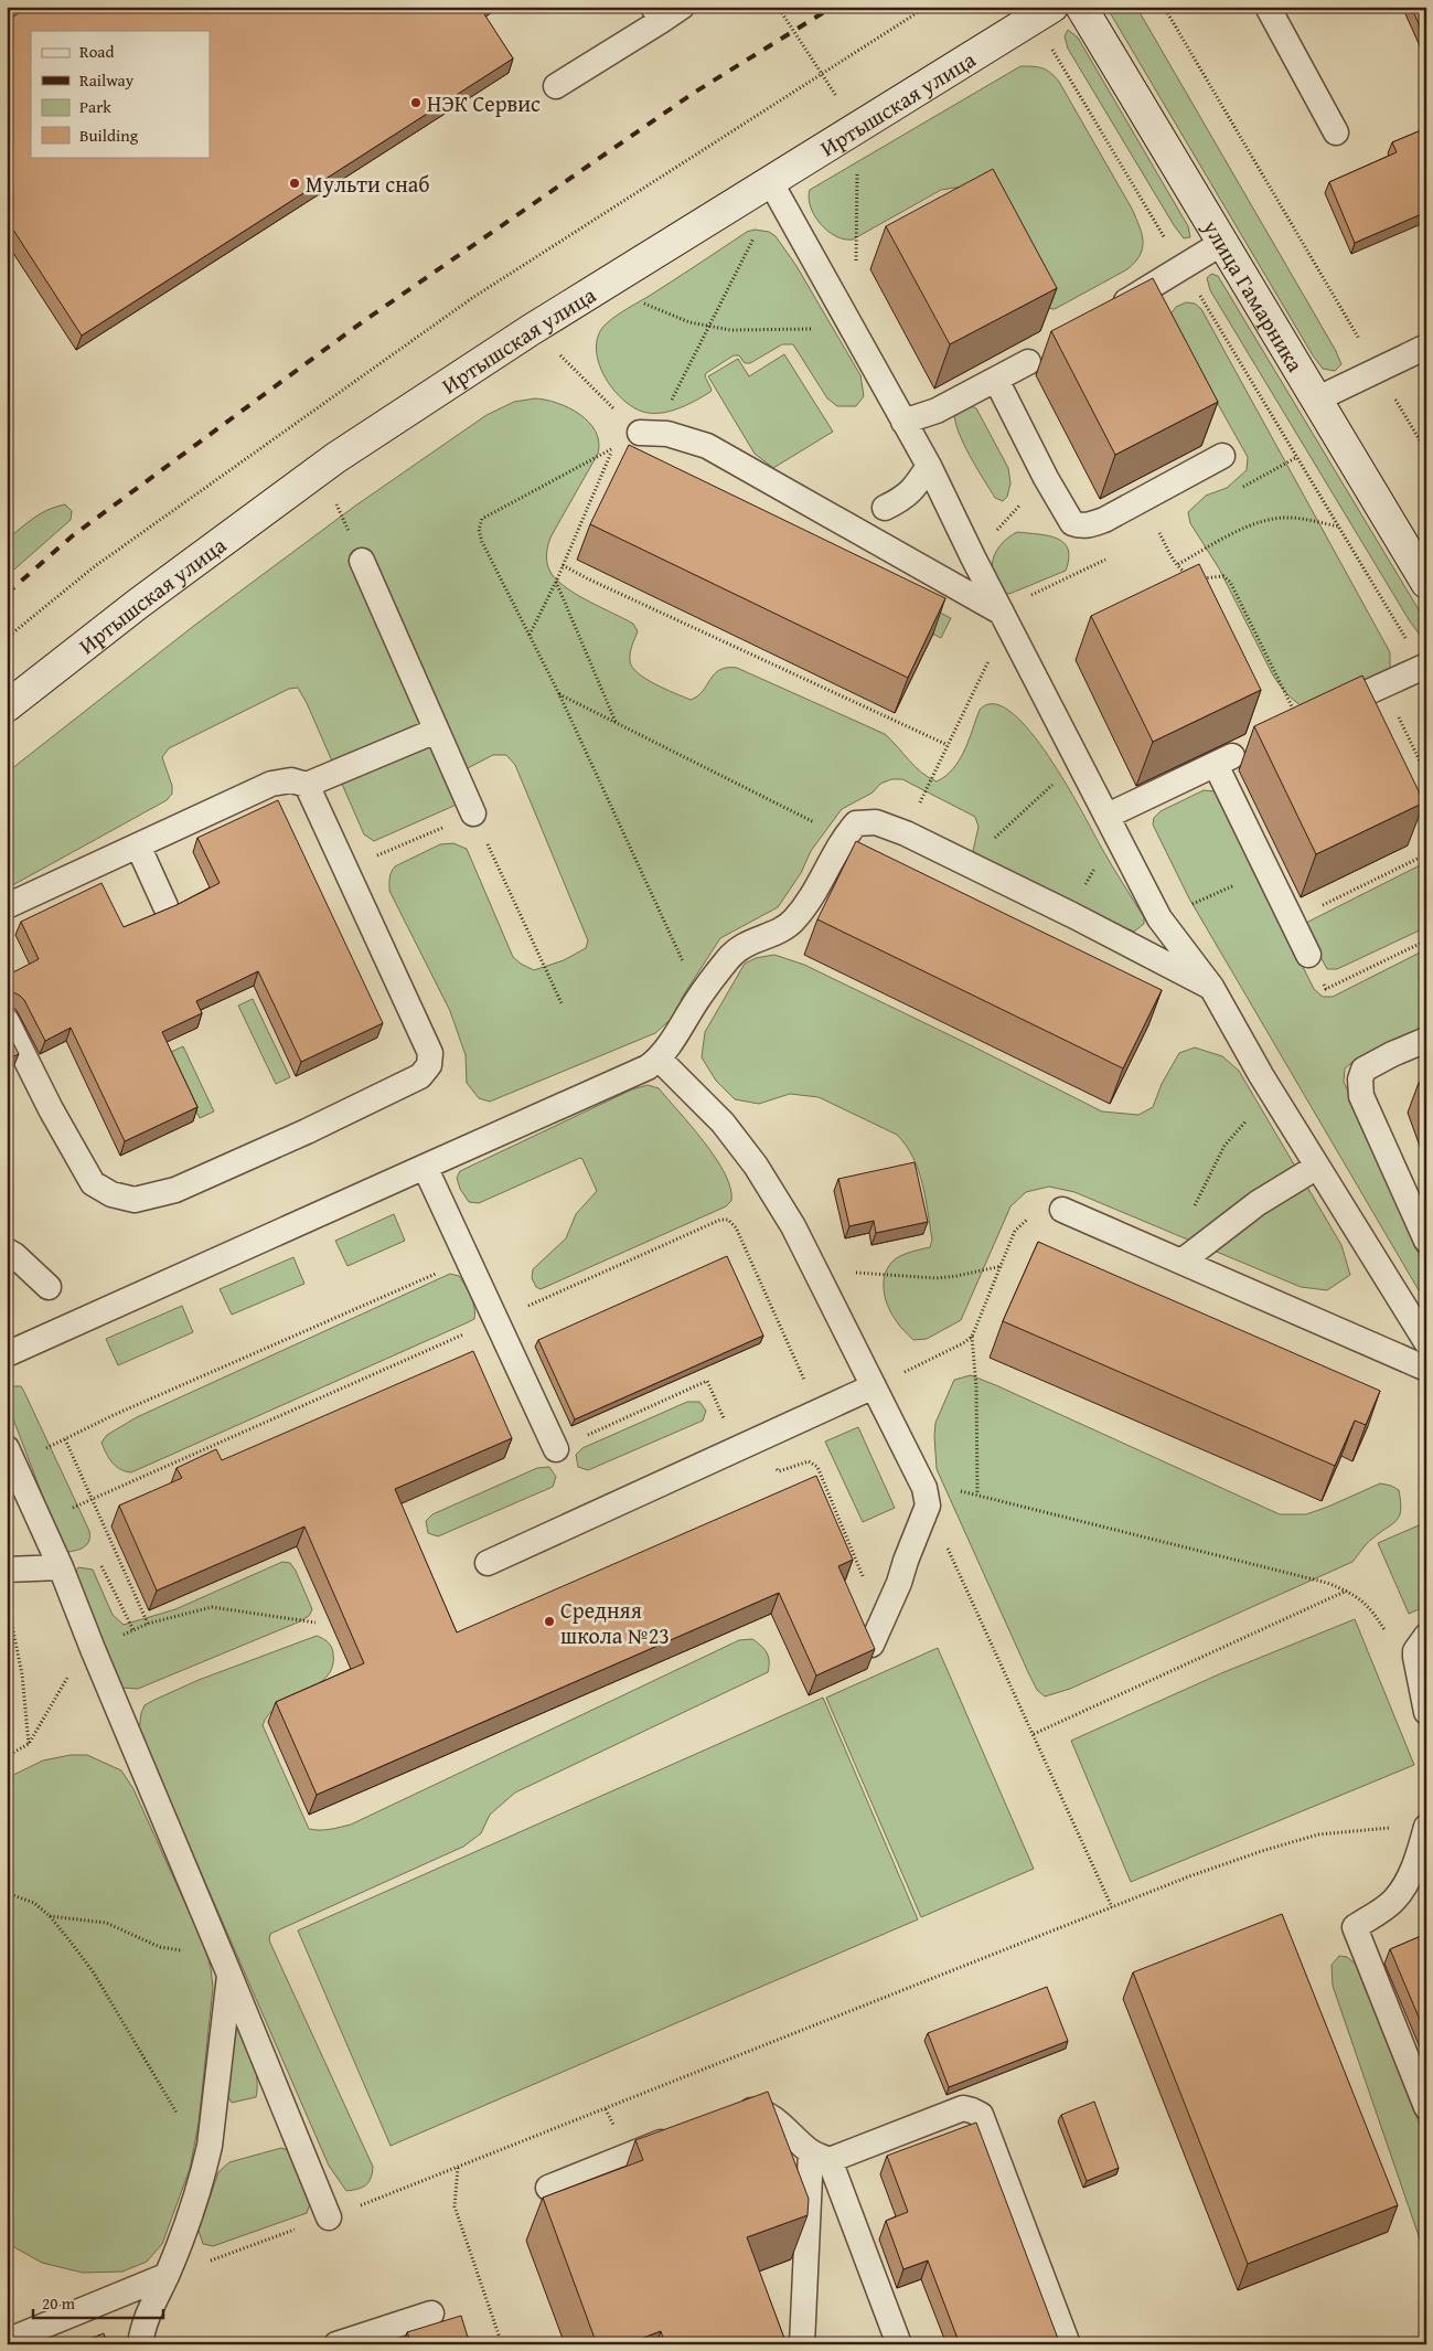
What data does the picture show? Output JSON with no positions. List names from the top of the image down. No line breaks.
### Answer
{"streets":{"main road":["Иртышская улица","улица Гамарника"]},"places":["НЭК Сервис","Мульти снаб","Средняя школа №23"],"legend":["Road","Railway","Park","Building"],"scale_bar":"20 m"}
